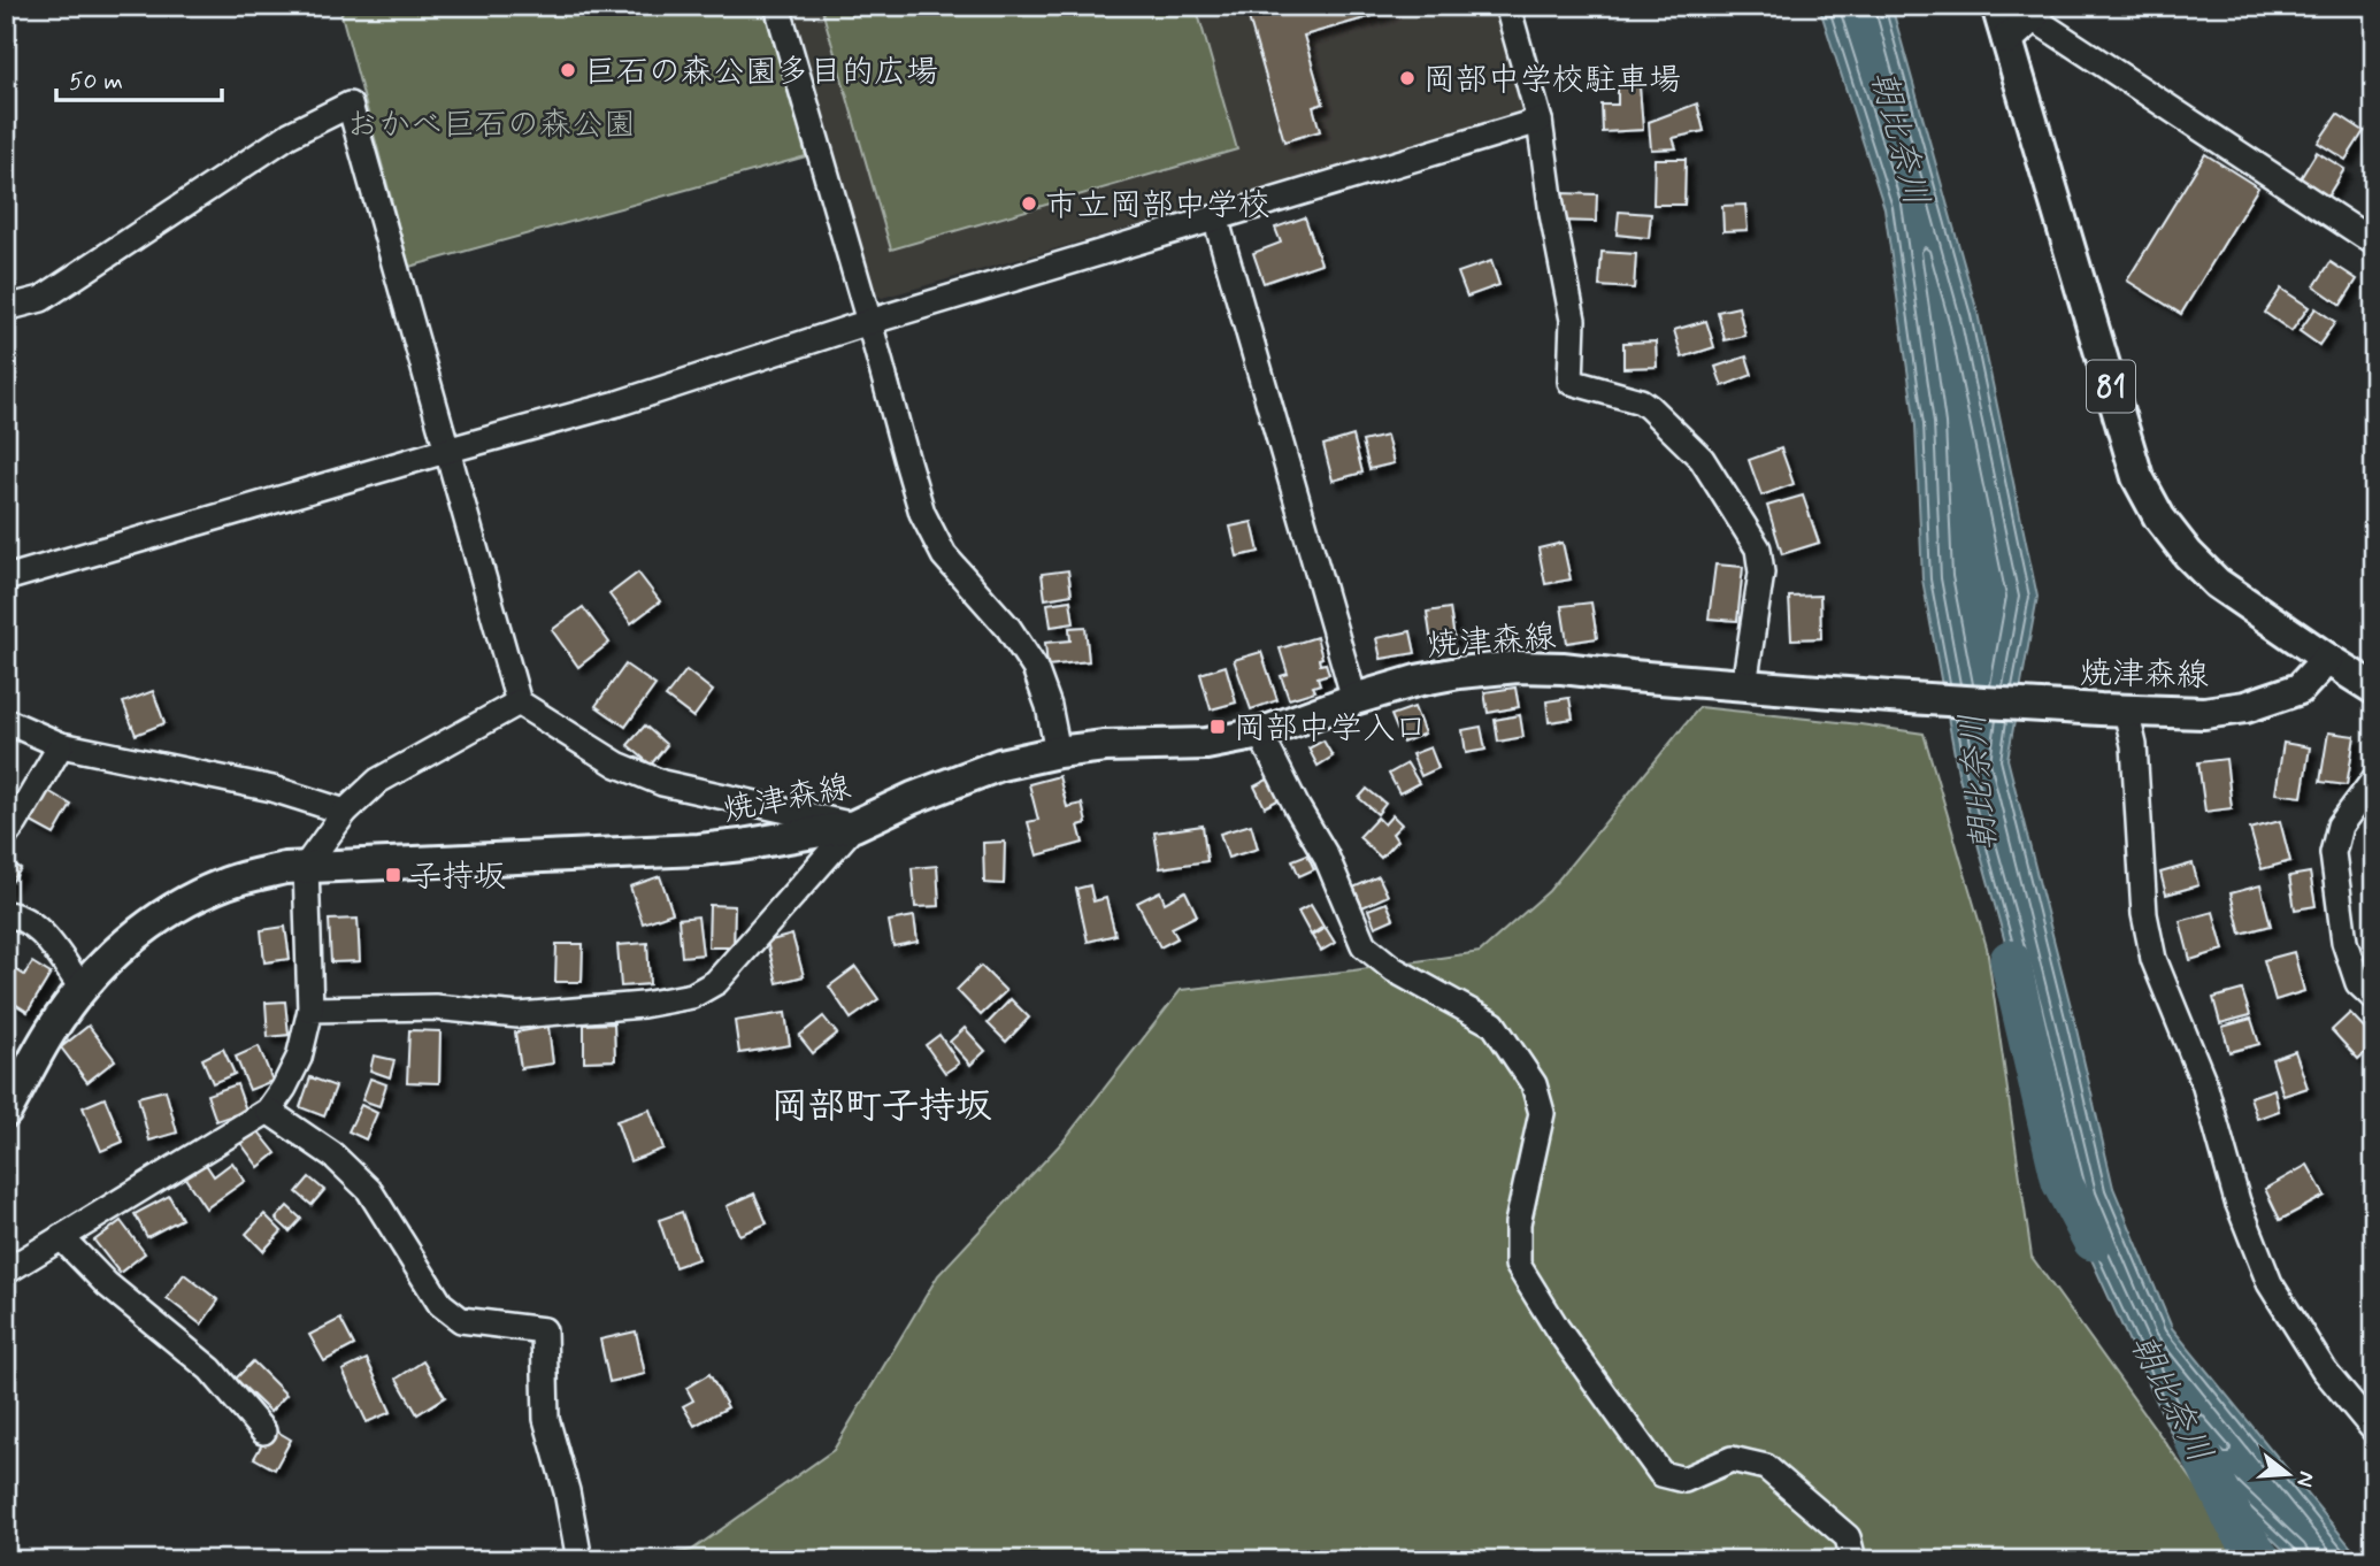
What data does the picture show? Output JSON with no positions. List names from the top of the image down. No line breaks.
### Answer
{"streets":{"main road":["81","焼津森線"]},"crossings":[["81","焼津森線"]],"districts":["岡部町子持坂"],"water":["朝比奈川"],"parks":["おかべ巨石の森公園"],"places":{"other":["巨石の森公園多目的広場","岡部中学校駐車場","市立岡部中学校"],"transit":["岡部中学入口","子持坂"]},"scale_bar":"50 m","north":"right"}
